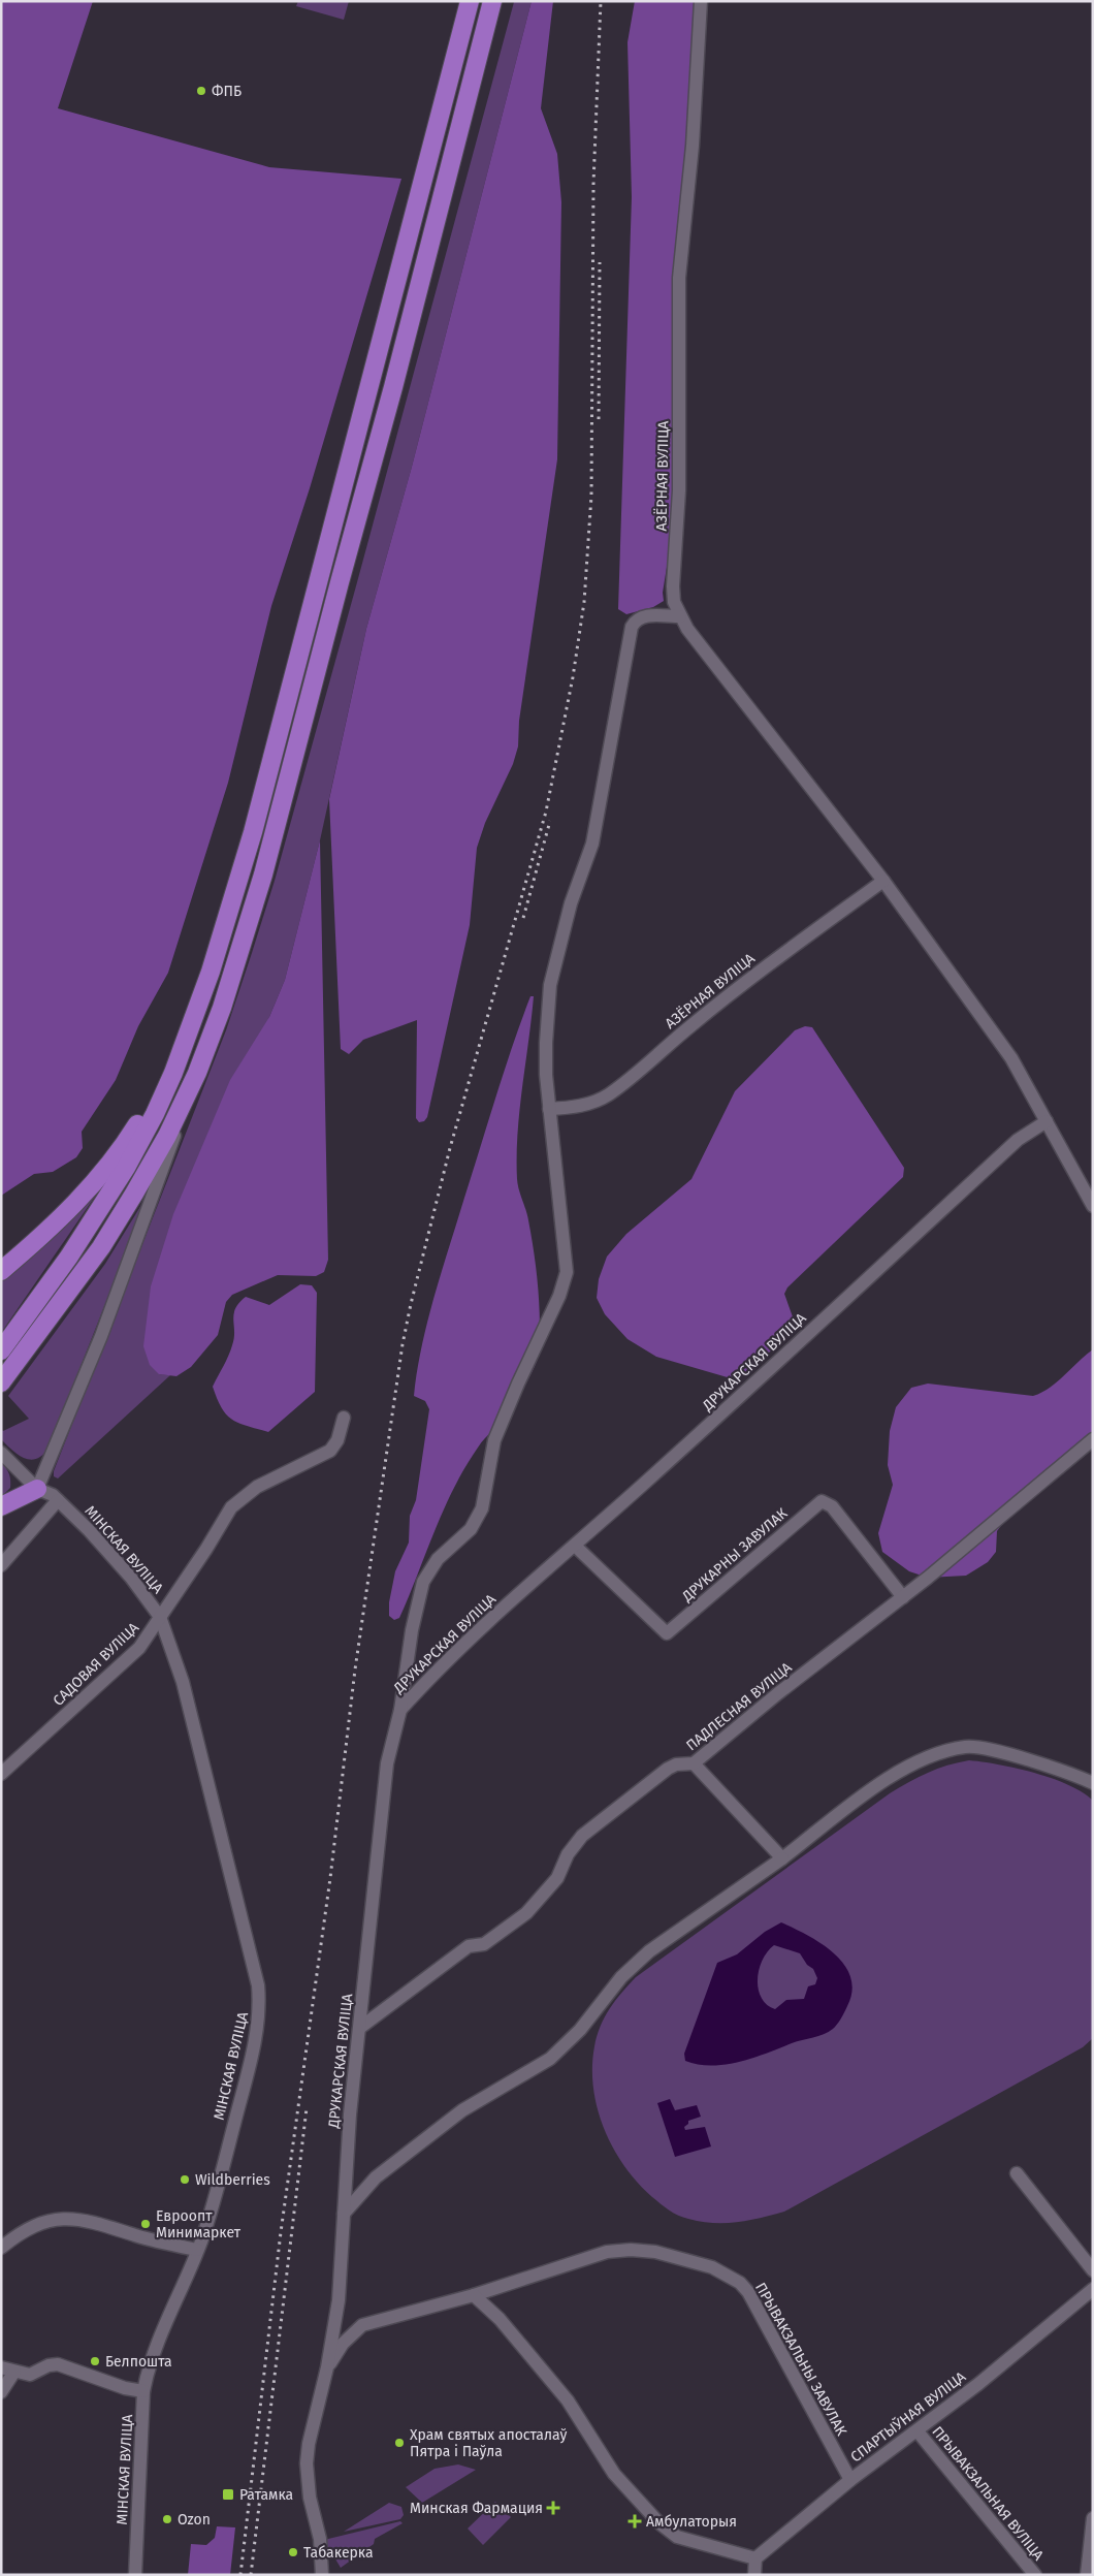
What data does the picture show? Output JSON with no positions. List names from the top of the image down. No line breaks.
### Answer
{"streets":{"street":["АЗЁРНАЯ ВУЛІЦА","ДРУКАРСКАЯ ВУЛІЦА","МІНСКАЯ ВУЛІЦА","ДРУКАРНЫ ЗАВУЛАК","САДОВАЯ ВУЛІЦА","ПАДЛЕСНАЯ ВУЛІЦА","ПРЫВАКЗАЛЬНЫ ЗАВУЛАК","СПАРТЫЎНАЯ ВУЛІЦА","ПРЫВАКЗАЛЬНАЯ ВУЛІЦА"]},"crossings":[["АЗЁРНАЯ ВУЛІЦА","ДРУКАРСКАЯ ВУЛІЦА"],["ДРУКАРСКАЯ ВУЛІЦА","ДРУКАРНЫ ЗАВУЛАК"],["ДРУКАРСКАЯ ВУЛІЦА","ПАДЛЕСНАЯ ВУЛІЦА"],["МІНСКАЯ ВУЛІЦА","САДОВАЯ ВУЛІЦА"],["ДРУКАРНЫ ЗАВУЛАК","ПАДЛЕСНАЯ ВУЛІЦА"],["ПРЫВАКЗАЛЬНЫ ЗАВУЛАК","СПАРТЫЎНАЯ ВУЛІЦА"],["СПАРТЫЎНАЯ ВУЛІЦА","ПРЫВАКЗАЛЬНАЯ ВУЛІЦА"]],"places":{"other":["ФПБ","Wildberries","Евроопт Минимаркет","Белпошта","Храм святых апосталаў Пятра і Паўла","Ozon","Табакерка"],"transit":["Ратамка"],"health":["Минская Фармация","Амбулаторыя"]}}
